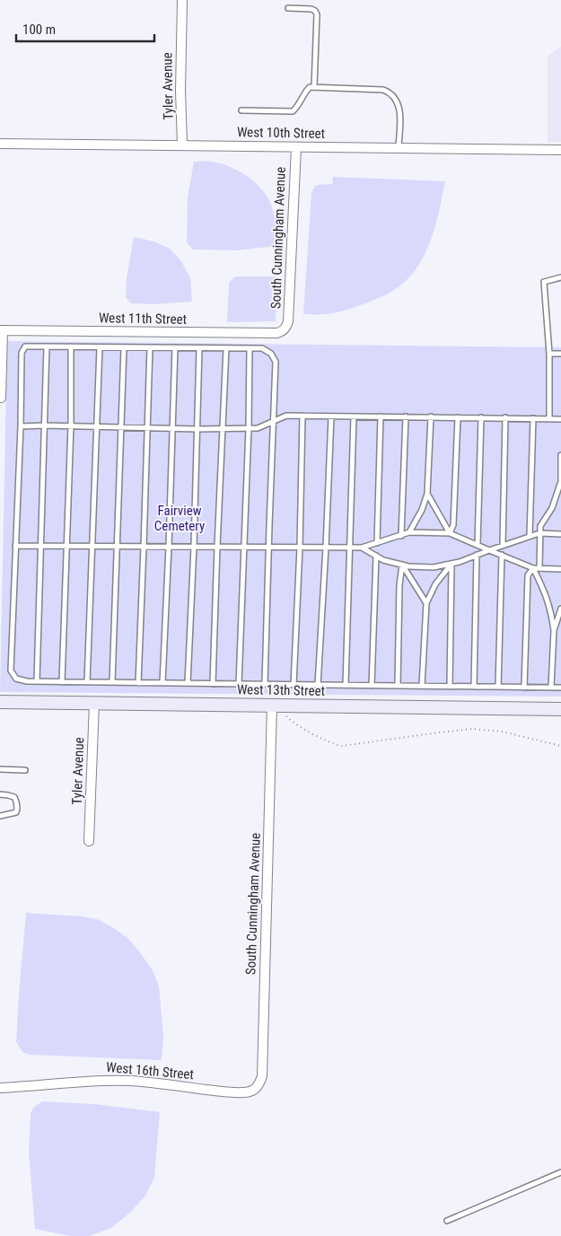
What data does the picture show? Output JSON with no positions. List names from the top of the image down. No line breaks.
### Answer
{"streets":{"street":["Tyler Avenue","West 10th Street","South Cunningham Avenue","West 11th Street","West 13th Street","West 16th Street"]},"crossings":[["Tyler Avenue","West 10th Street"],["Tyler Avenue","West 13th Street"],["West 10th Street","South Cunningham Avenue"],["South Cunningham Avenue","West 11th Street"],["South Cunningham Avenue","West 13th Street"],["South Cunningham Avenue","West 16th Street"]],"parks":["Fairview Cemetery"],"scale_bar":"100 m"}
